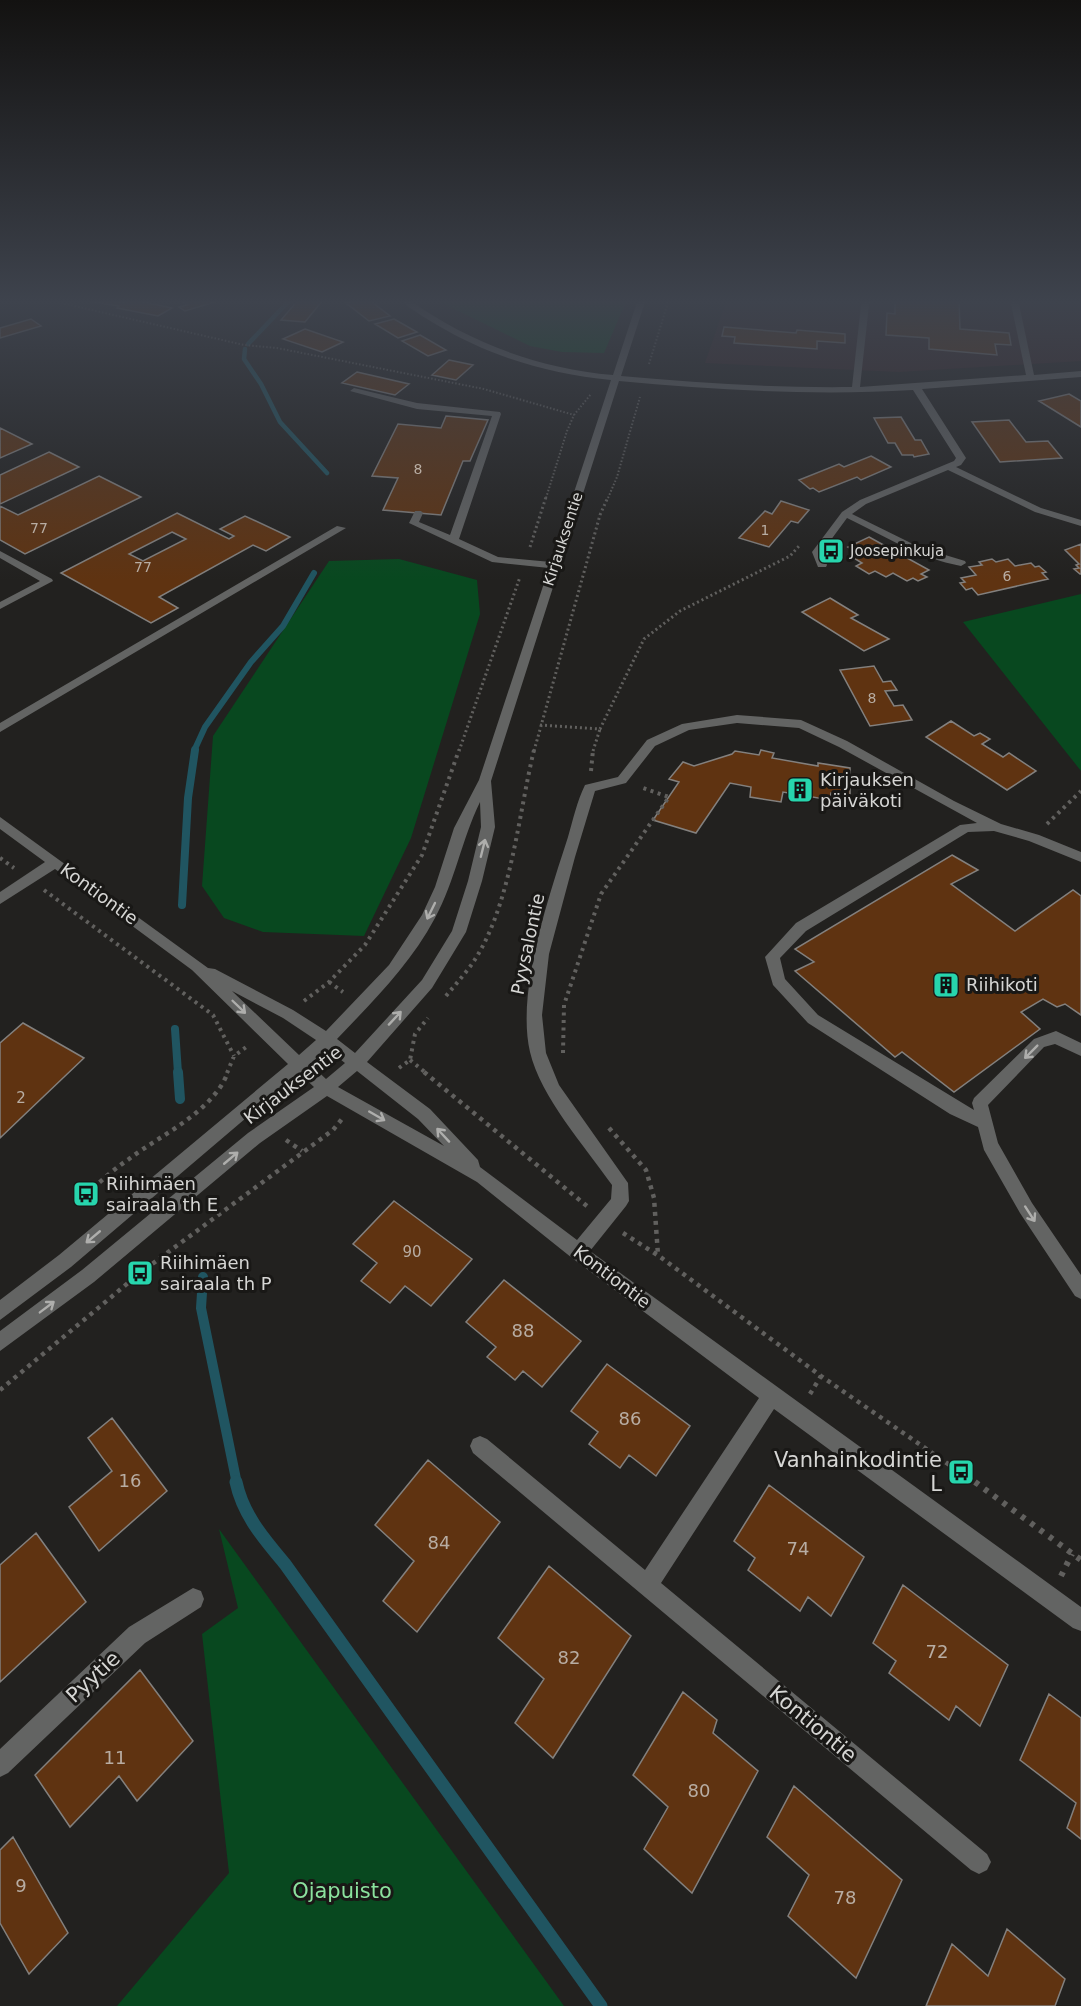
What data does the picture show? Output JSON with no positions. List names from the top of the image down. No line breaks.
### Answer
{"streets":{"street":["Kirjauksentie","Kontiontie","Pyysalontie","Pyytie"]},"crossings":[["Kirjauksentie","Kontiontie"],["Kontiontie","Pyysalontie"]],"parks":["Ojapuisto"],"places":{"bus stop":["Joosepinkuja","Riihimäen sairaala th E","Riihimäen sairaala th P","Vanhainkodintie L"],"building":["Kirjauksen päiväkoti","Riihikoti"]},"house_numbers":["8","77","1","77","6","8","2","90","88","86","16","84","74","72","82","11","80","9","78"]}
